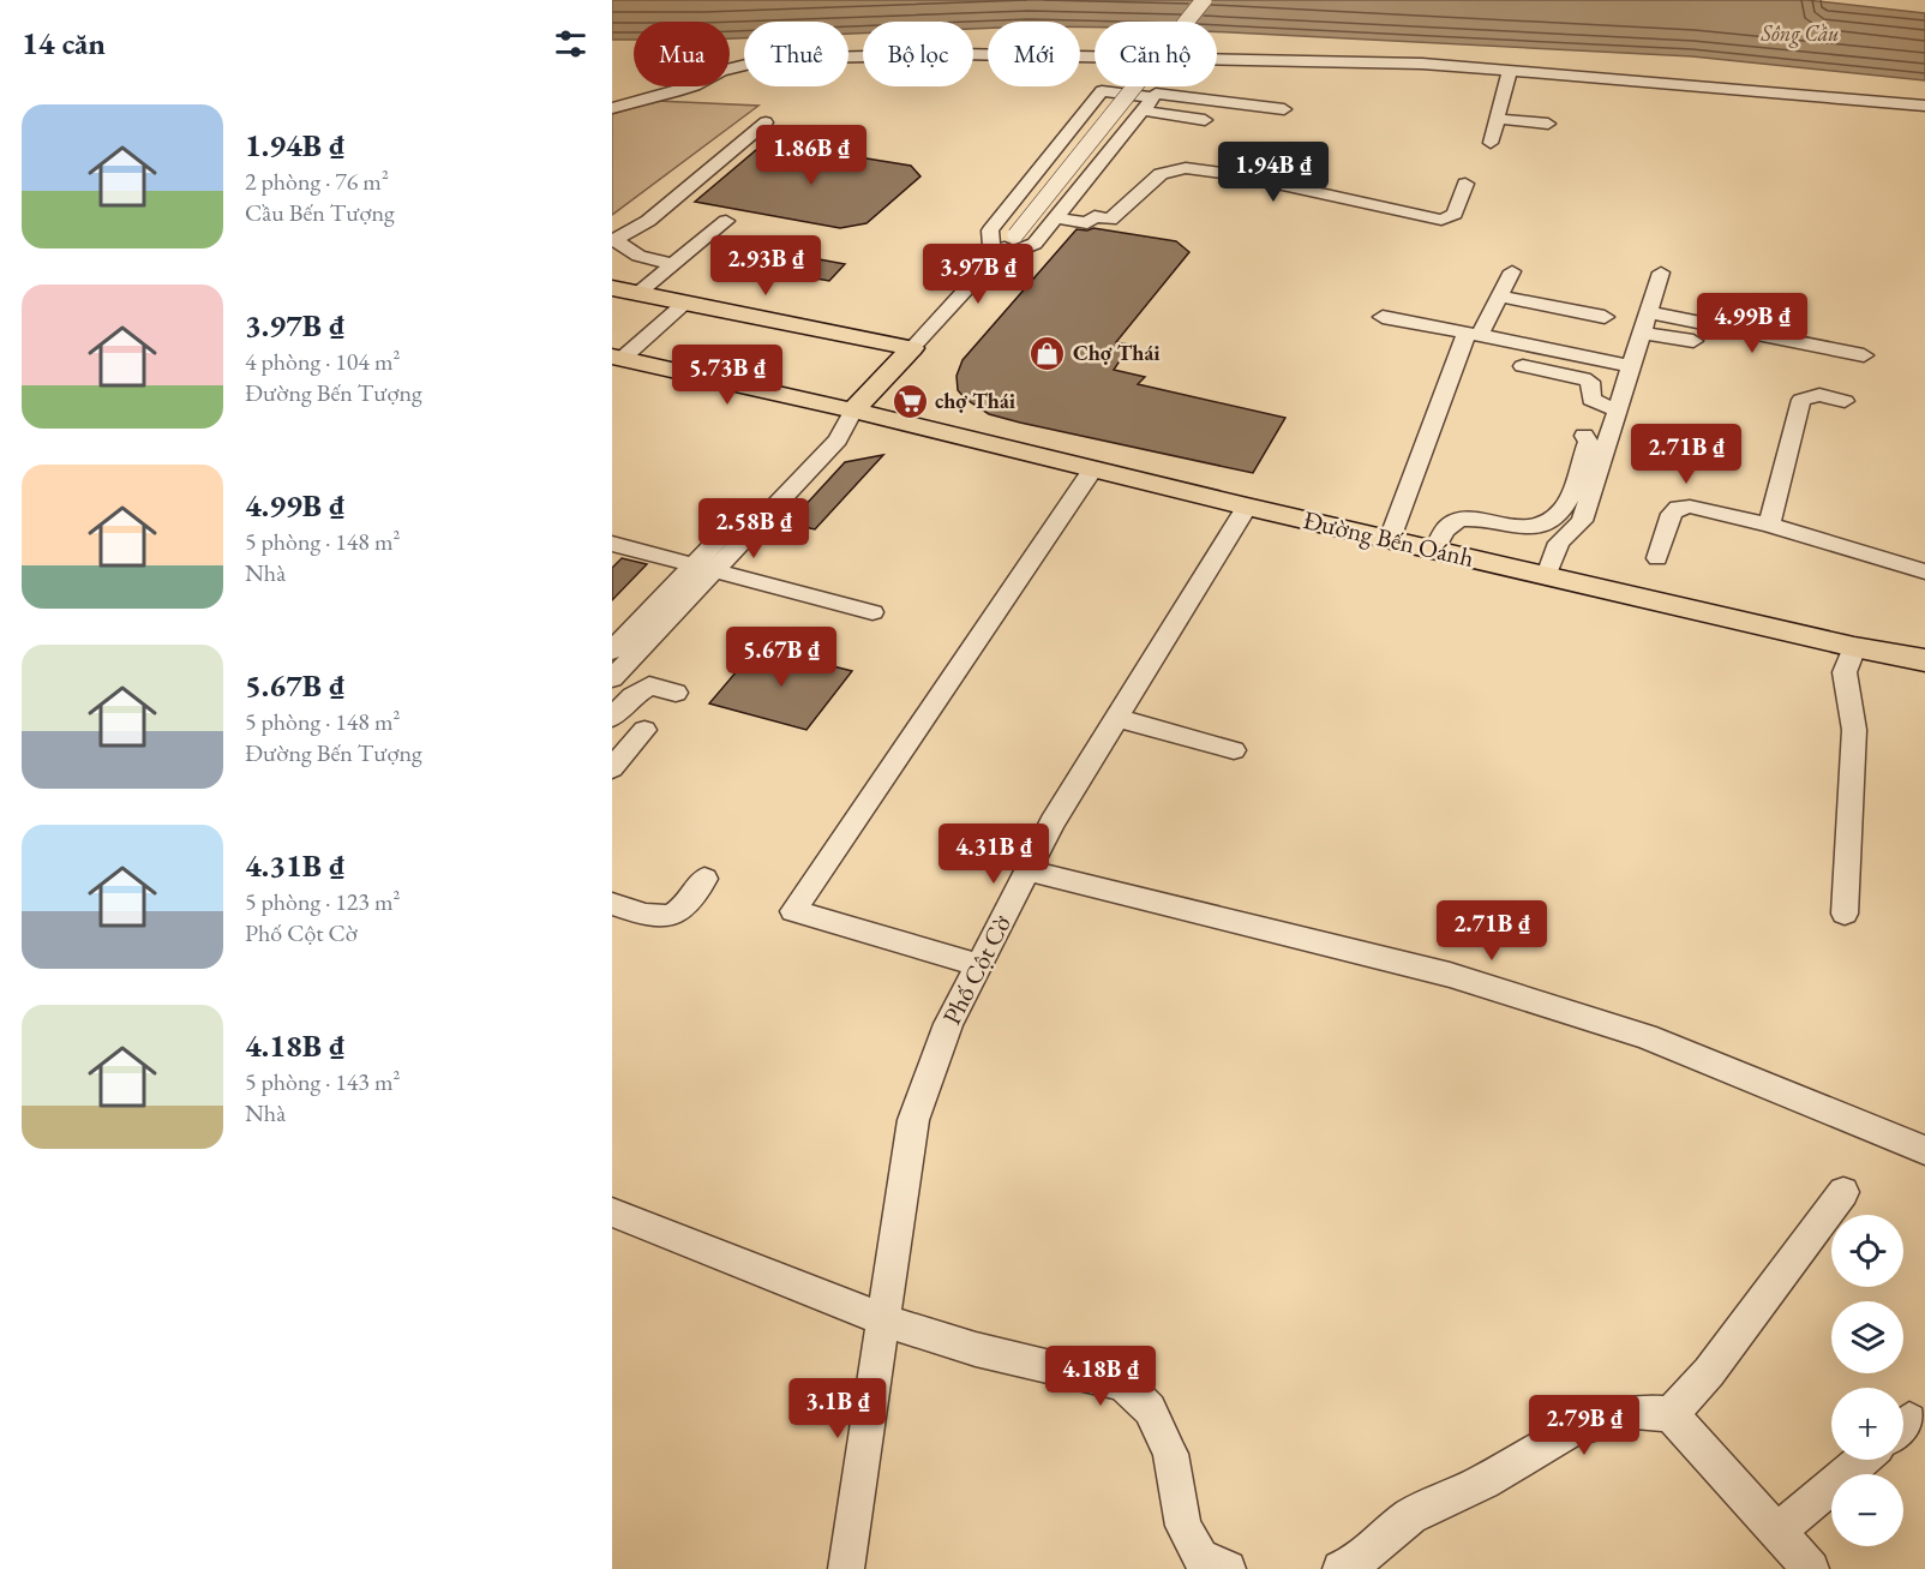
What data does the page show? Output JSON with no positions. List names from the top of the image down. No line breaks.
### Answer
{"streets":{"main road":["Đường Bến Oánh"],"street":["Phố Cột Cờ"]},"crossings":[["Đường Bến Oánh","Phố Cột Cờ"]],"water":["Sông Cầu"],"places":{"shop":["Chợ Thái"],"supermarket":["chợ Thái"]},"page":{"heading":"14 căn","chip":["Mua","Thuê","Bộ lọc","Mới","Căn hộ"],"list":[{"name":"1.94B ₫","note":"2 phòng · 76 m² · Cầu Bến Tượng"},{"name":"3.97B ₫","note":"4 phòng · 104 m² · Đường Bến Tượng"},{"name":"4.99B ₫","note":"5 phòng · 148 m² · Nhà"},{"name":"5.67B ₫","note":"5 phòng · 148 m² · Đường Bến Tượng"},{"name":"4.31B ₫","note":"5 phòng · 123 m² · Phố Cột Cờ"},{"name":"4.18B ₫","note":"5 phòng · 143 m² · Nhà"}],"price":["1.86B ₫","1.94B ₫","2.93B ₫","3.97B ₫","4.99B ₫","5.73B ₫","2.71B ₫","2.58B ₫","5.67B ₫","4.31B ₫","2.71B ₫","4.18B ₫","3.1B ₫","2.79B ₫"],"map_buttons":["+","−"]}}
